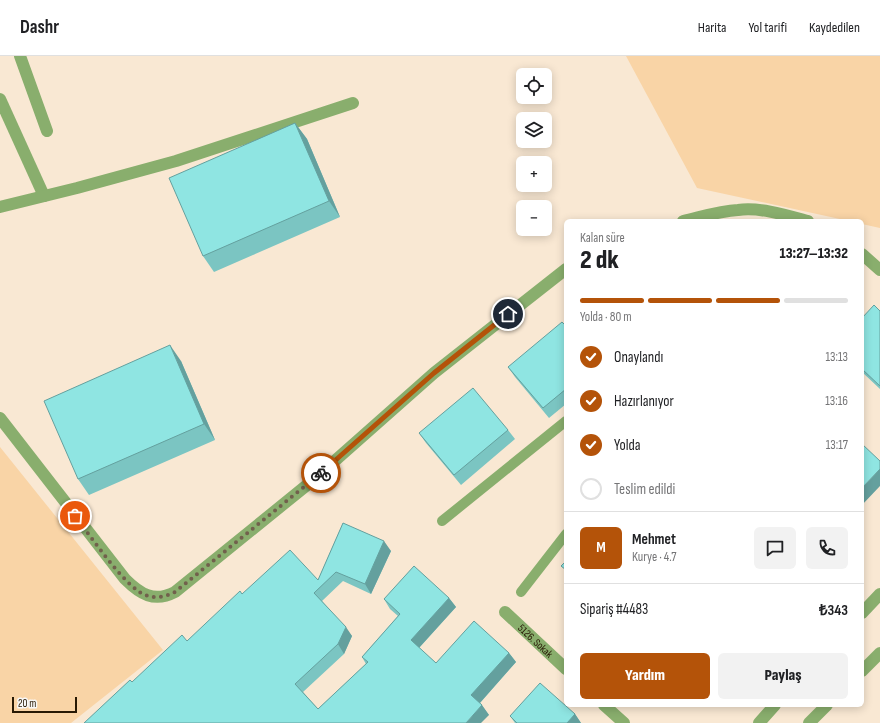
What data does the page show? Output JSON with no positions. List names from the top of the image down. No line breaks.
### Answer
{"streets":{"street":["5126. Sokak"]},"scale_bar":"20 m","page":{"header":"Dashr","nav":["Harita","Yol tarifi","Kaydedilen"],"map_buttons":["+","−"],"heading":["2 dk","Kalan süre","13:27–13:32"],"panel":["Mehmet","Kurye · 4.7","Sipariş #4483","₺343"],"bar":"Yolda · 80 m","list":[["Onaylandı","13:13"],["Hazırlanıyor","13:16"],["Yolda","13:17"],"Teslim edildi"],"round":"M","buttons":["Yardım","Paylaş"],"scale":"20 m"}}
